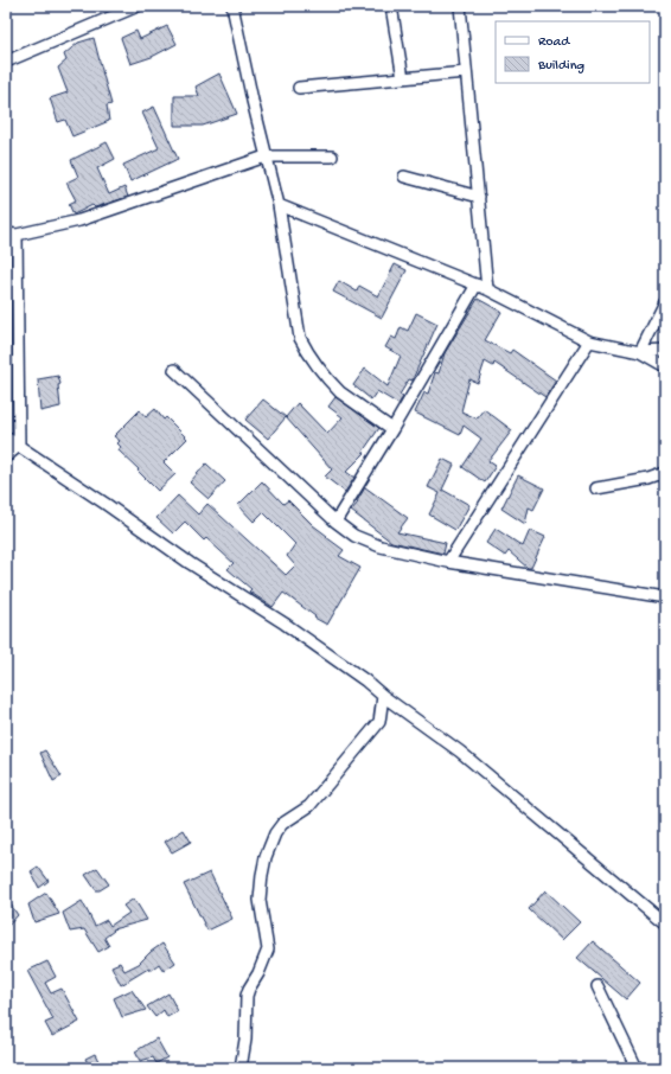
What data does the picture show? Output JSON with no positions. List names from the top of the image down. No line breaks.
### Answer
{"legend":["Road","Building"]}
